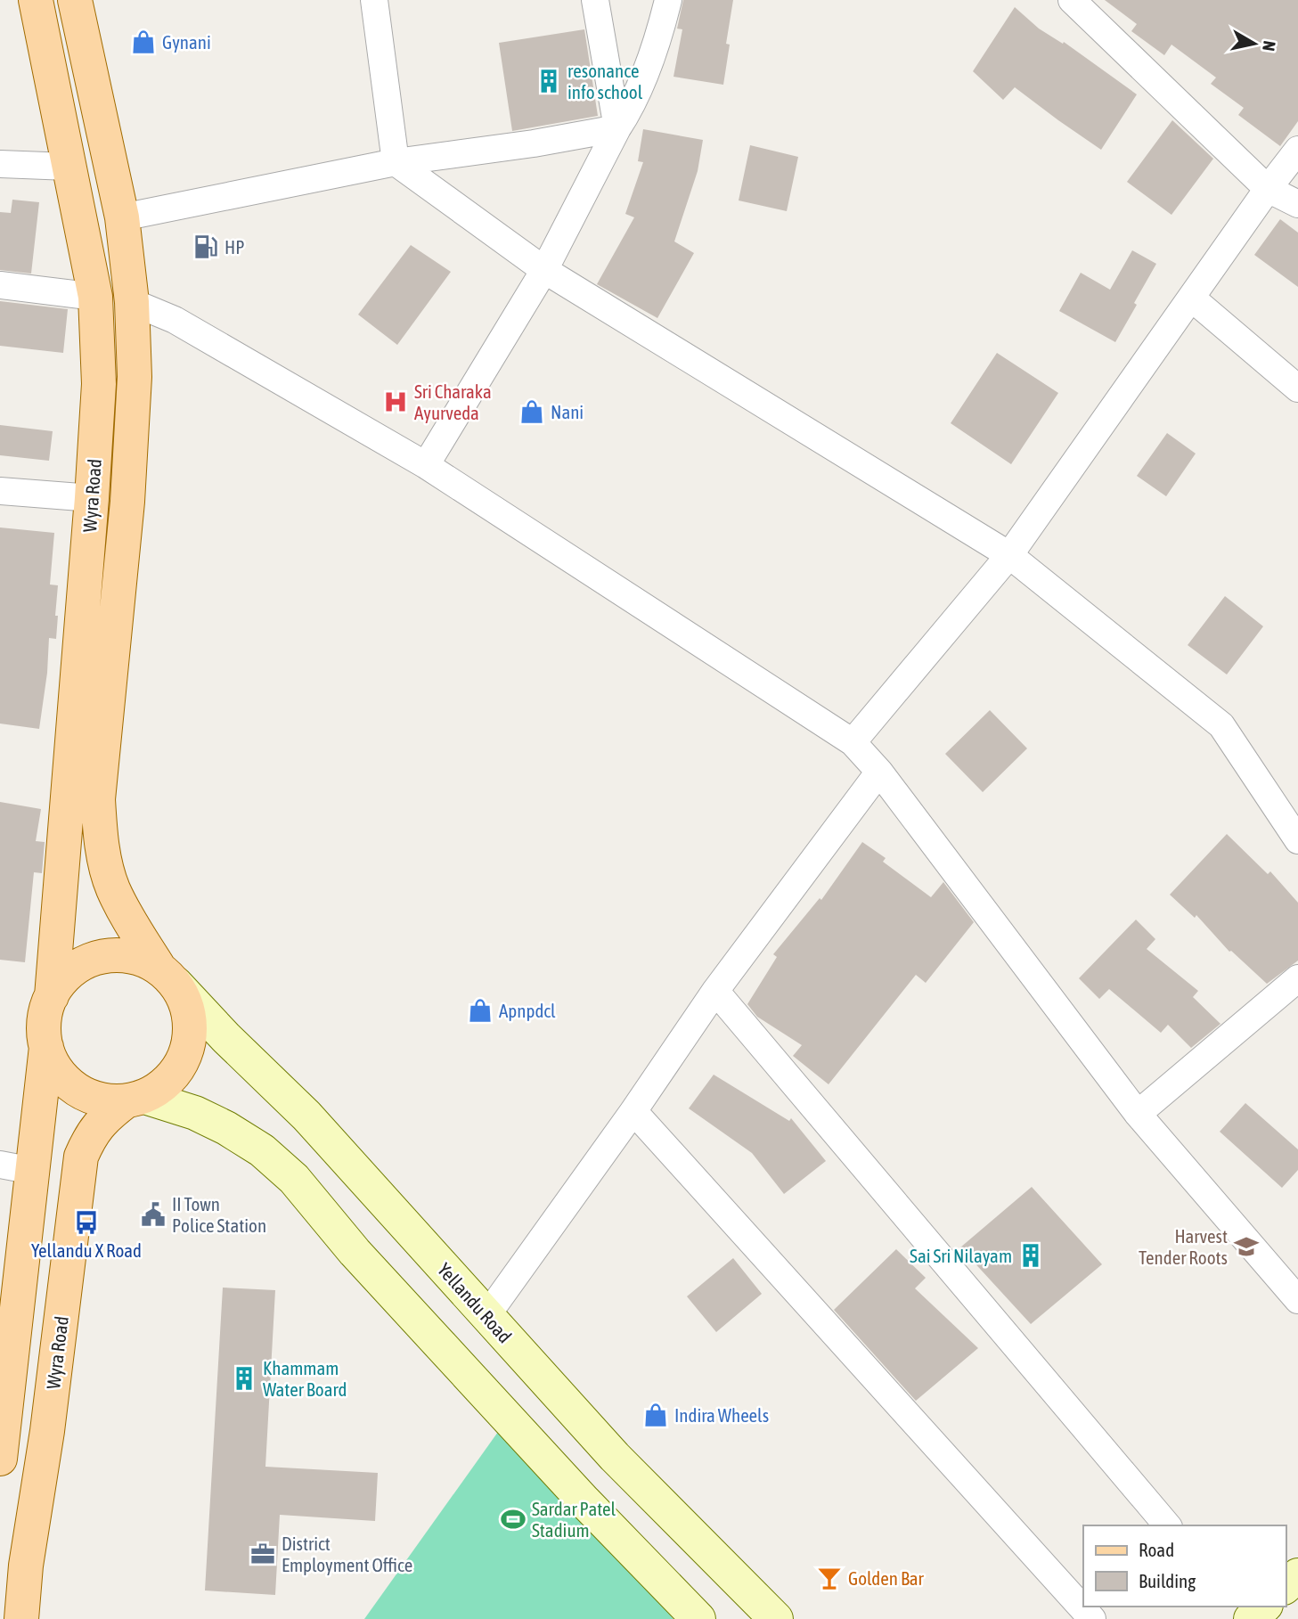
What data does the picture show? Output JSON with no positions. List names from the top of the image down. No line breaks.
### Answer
{"streets":{"main road":["Wyra Road","Yellandu Road"]},"crossings":[["Wyra Road","Yellandu Road"]],"places":{"shop":["Gynani","Nani","Apnpdcl","Indira Wheels"],"building":["resonance info school","Sai Sri Nilayam","Khammam Water Board"],"fuel station":["HP"],"hospital":["Sri Charaka Ayurveda"],"public building":["II Town Police Station"],"bus stop":["Yellandu X Road"],"school or university":["Harvest Tender Roots"],"sports":["Sardar Patel Stadium"],"office":["District Employment Office"],"bar":["Golden Bar"]},"legend":["Road","Building"],"north":"right"}
